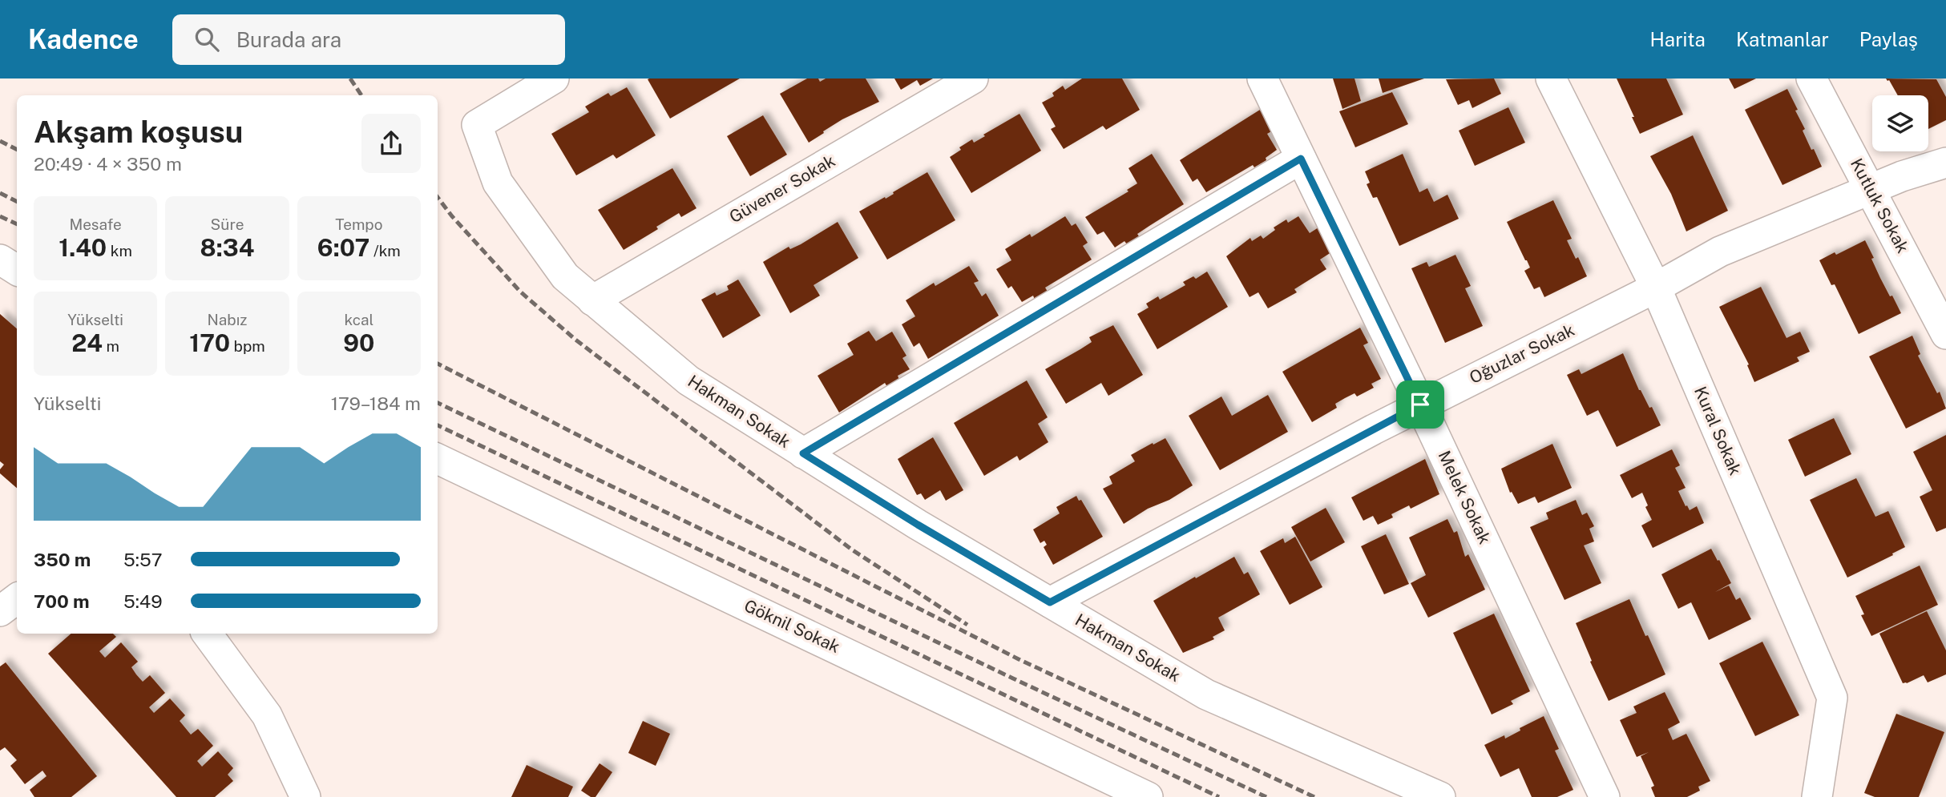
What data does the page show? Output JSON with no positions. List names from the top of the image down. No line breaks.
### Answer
{"streets":{"street":["Güvener Sokak","Kutluk Sokak","Oğuzlar Sokak","Hakman Sokak","Kural Sokak","Melek Sokak","Göknil Sokak"]},"crossings":[["Güvener Sokak","Hakman Sokak"],["Kutluk Sokak","Oğuzlar Sokak"],["Oğuzlar Sokak","Hakman Sokak"],["Oğuzlar Sokak","Kural Sokak"],["Oğuzlar Sokak","Melek Sokak"]],"page":{"header":"Kadence","search":"Burada ara","nav":["Harita","Katmanlar","Paylaş"],"heading":["Akşam koşusu","20:49 · 4 × 350 m"],"stats":[["Mesafe","1.40 km"],["Süre","8:34"],["Tempo","6:07 /km"],["Yükselti","24 m"],["Nabız","170 bpm"],["kcal","90"]],"chart":["Yükselti","179–184 m"],"list":[{"name":"350 m","note":"5:57"},{"name":"700 m","note":"5:49"}]}}
